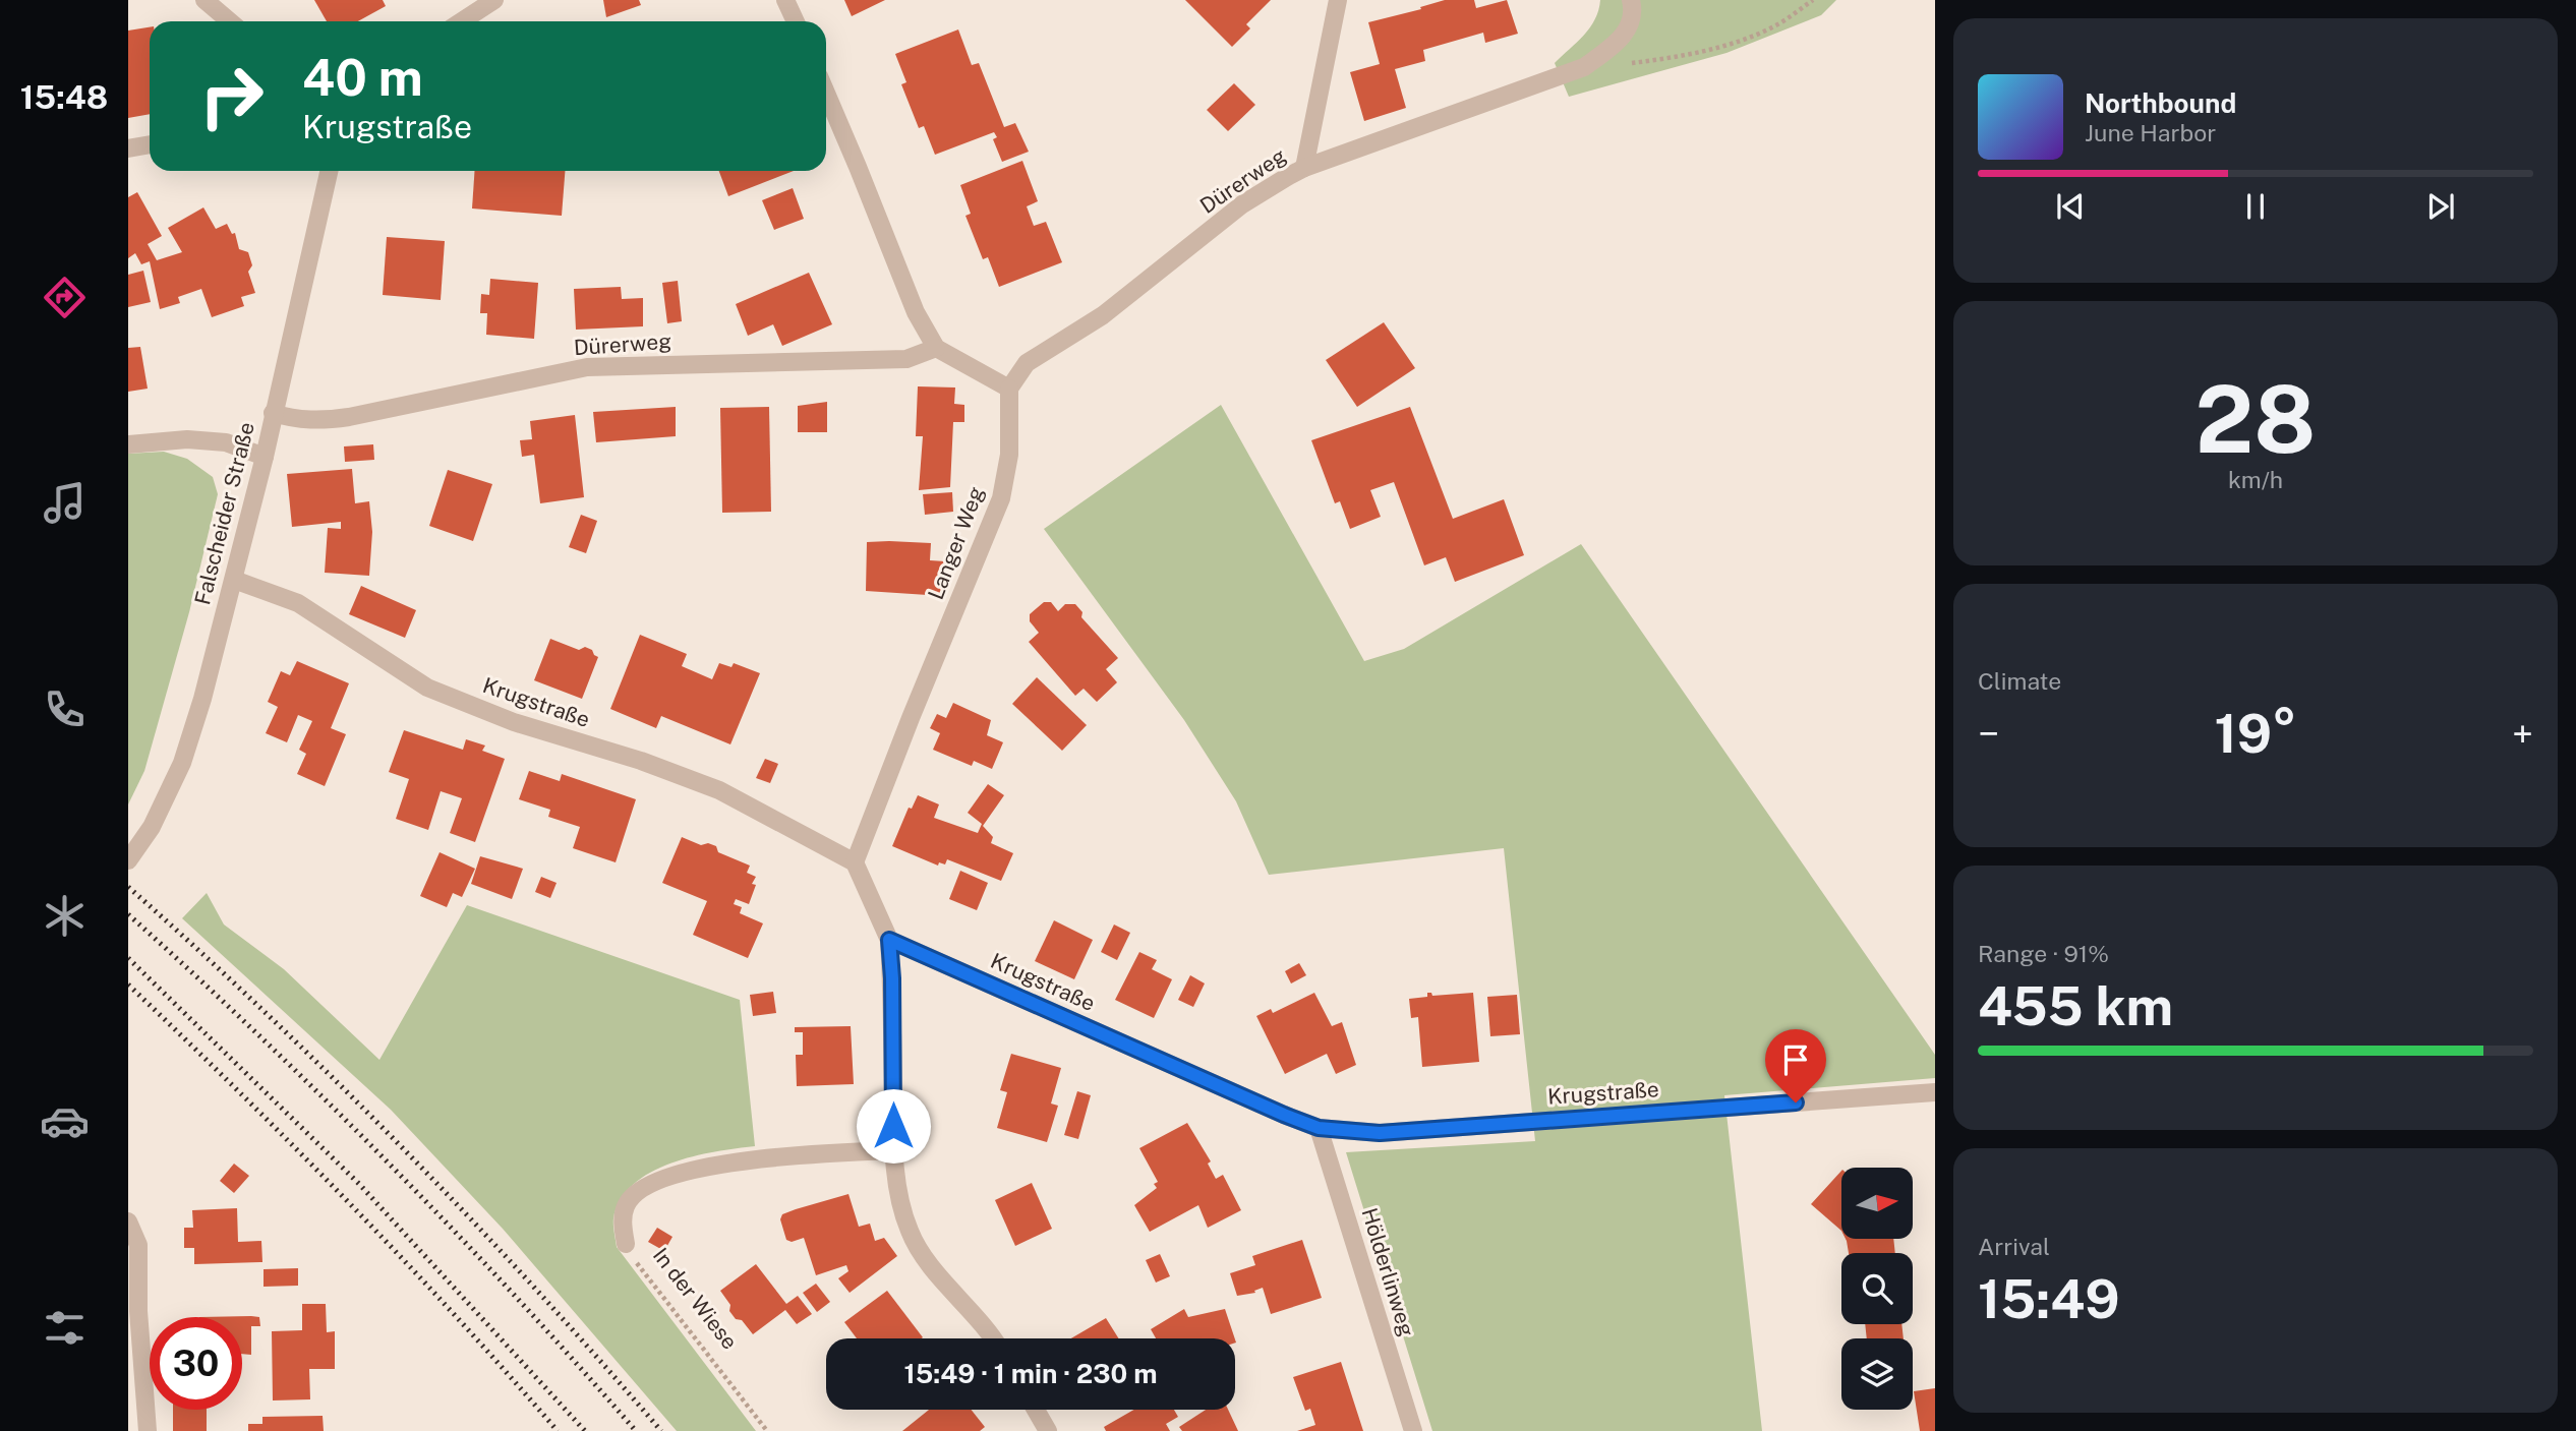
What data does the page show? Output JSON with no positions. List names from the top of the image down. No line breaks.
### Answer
{"streets":{"street":["Dürerweg","Falscheider Straße","Langer Weg","Krugstraße","Hölderlinweg","In der Wiese"]},"crossings":[["Dürerweg","Falscheider Straße"],["Dürerweg","Langer Weg"],["Falscheider Straße","Krugstraße"],["Langer Weg","Krugstraße"],["Krugstraße","Hölderlinweg"]],"north":"right","page":{"tabs":"15:48","turn":["40 m","Krugstraße"],"song":["Northbound","June Harbor"],"tile":[["28","km/h"],"Climate",["Range · 91%","455 km"],["Arrival","15:49"]],"heat":["−","19°","+"],"limit":"30","trip":"15:49 · 1 min · 230 m"}}
